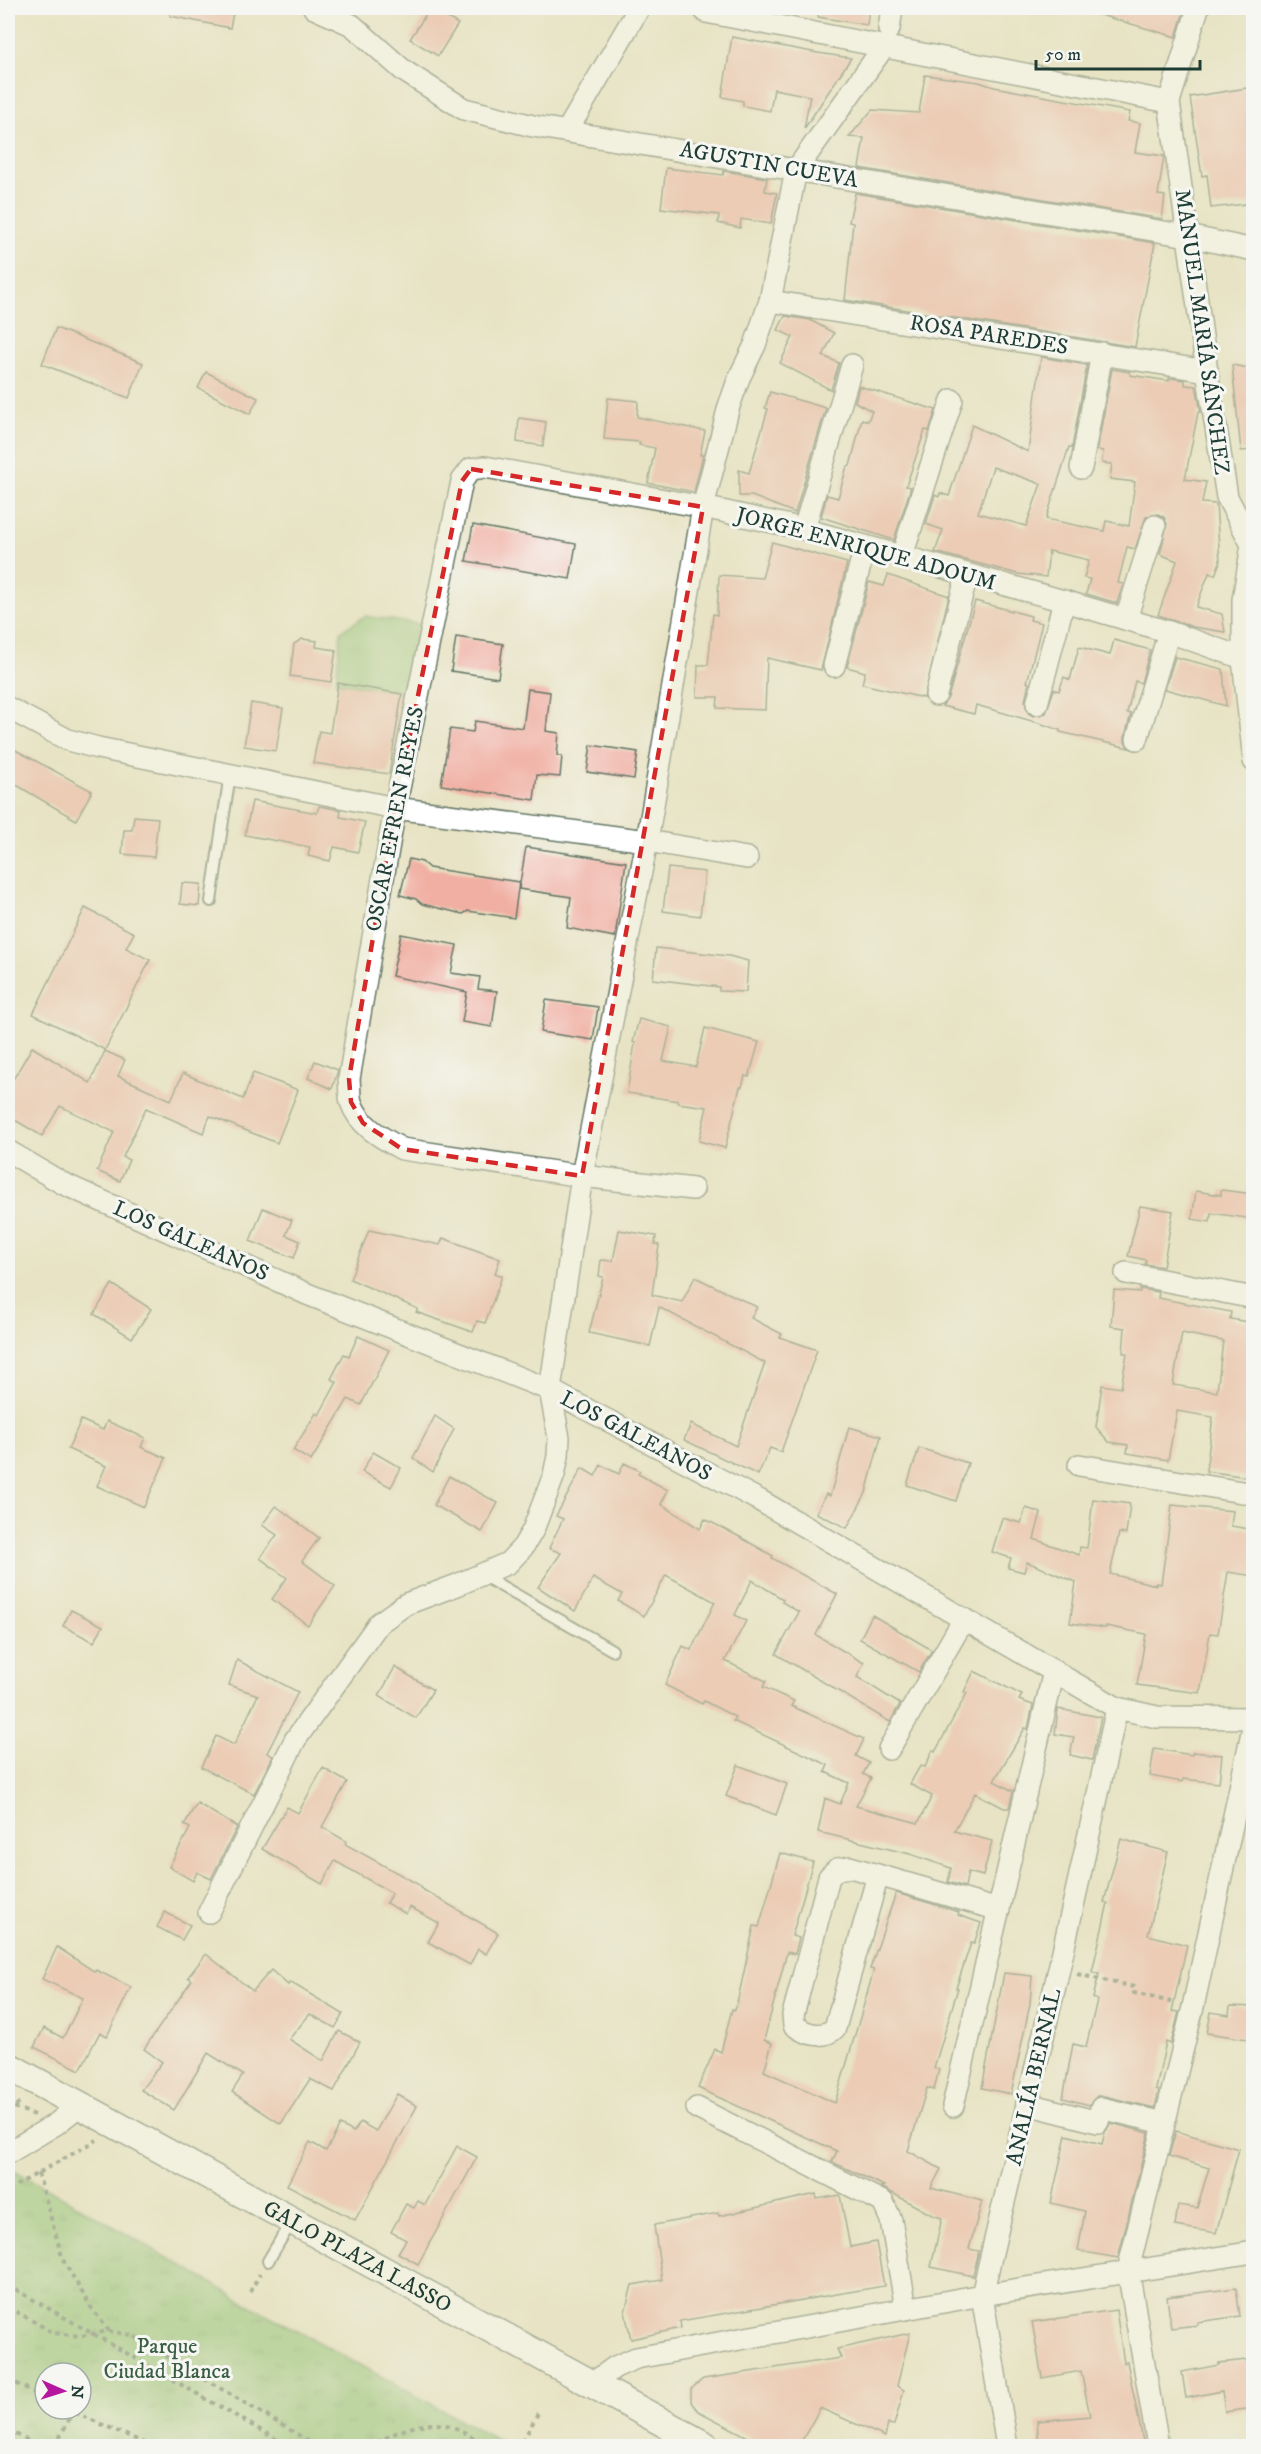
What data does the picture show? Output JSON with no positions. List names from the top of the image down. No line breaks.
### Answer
{"streets":{"street":["AGUSTIN CUEVA","MANUEL MARÍA SÁNCHEZ","ROSA PAREDES","JORGE ENRIQUE ADOUM","OSCAR EFREN REYES","LOS GALEANOS","ANALÍA BERNAL","GALO PLAZA LASSO"]},"crossings":[["AGUSTIN CUEVA","MANUEL MARÍA SÁNCHEZ"],["MANUEL MARÍA SÁNCHEZ","ROSA PAREDES"],["MANUEL MARÍA SÁNCHEZ","JORGE ENRIQUE ADOUM"],["JORGE ENRIQUE ADOUM","OSCAR EFREN REYES"],["LOS GALEANOS","ANALÍA BERNAL"]],"parks":["Parque Ciudad Blanca"],"scale_bar":"50 m","north":"right"}
